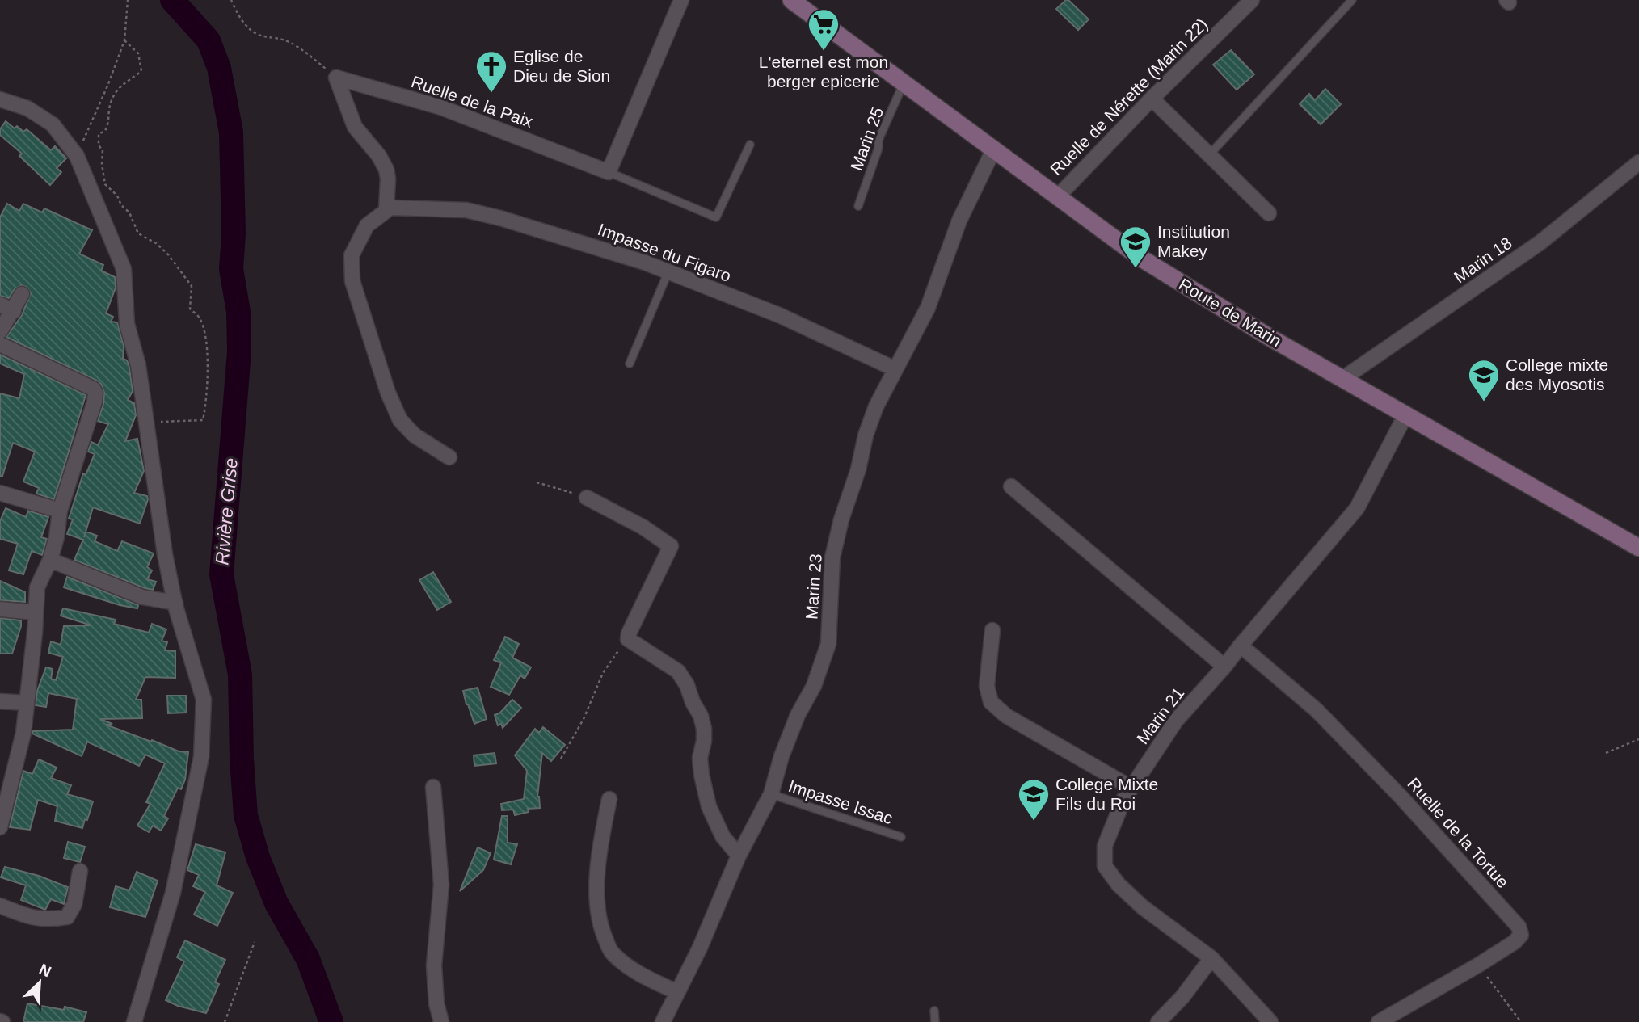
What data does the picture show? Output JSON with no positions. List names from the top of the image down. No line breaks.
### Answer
{"streets":{"main road":["Route de Marin"],"street":["Ruelle de Nérette (Marin 22)","Ruelle de la Paix","Impasse du Figaro","Marin 18","Marin 23","Marin 21","Ruelle de la Tortue"],"lane":["Marin 25","Impasse Issac"]},"crossings":[["Ruelle de Nérette (Marin 22)","Route de Marin"],["Marin 25","Route de Marin"],["Impasse du Figaro","Marin 23"],["Marin 18","Route de Marin"],["Route de Marin","Marin 23"],["Route de Marin","Marin 21"],["Marin 23","Impasse Issac"],["Marin 21","Ruelle de la Tortue"]],"water":["Rivière Grise"],"places":{"supermarket":["L'eternel est mon berger epicerie"],"church":["Eglise de Dieu de Sion"],"school or university":["Institution Makey","College mixte des Myosotis","College Mixte Fils du Roi"]},"north":"top right"}
